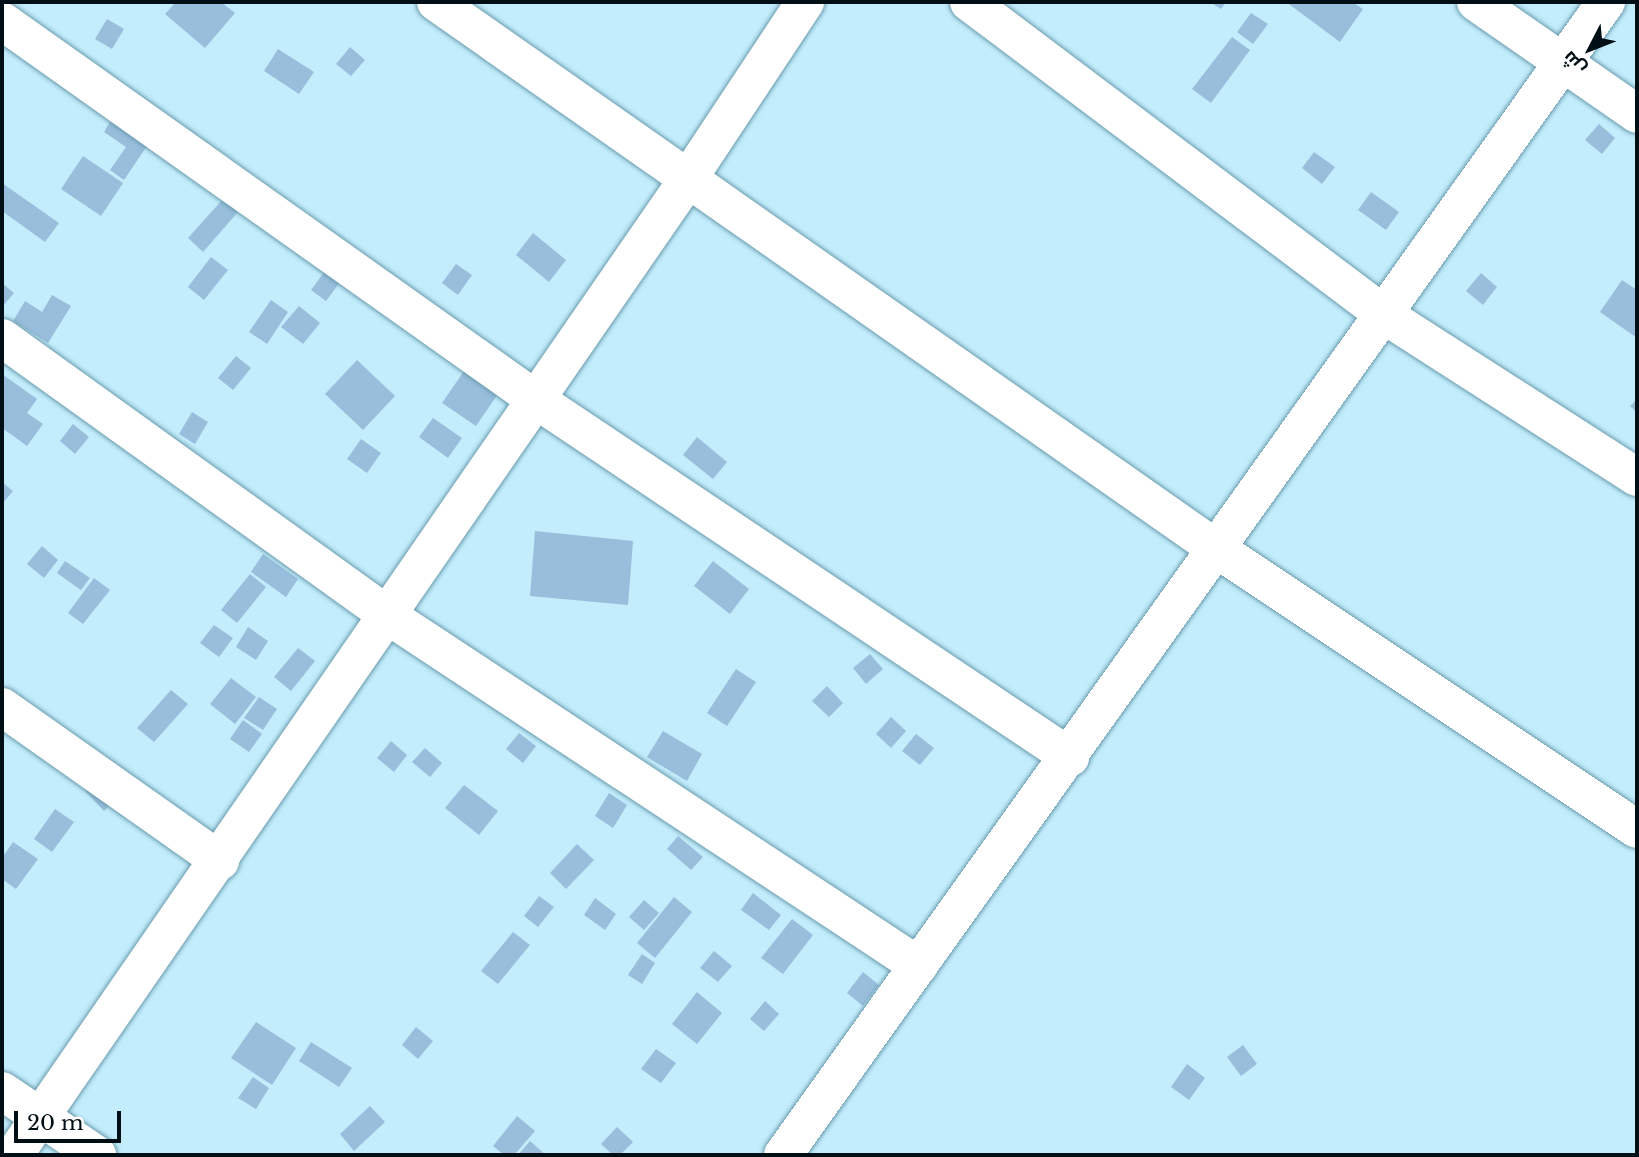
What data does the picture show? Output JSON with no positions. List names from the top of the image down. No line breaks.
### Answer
{"scale_bar":"20 m","north":"bottom left"}
